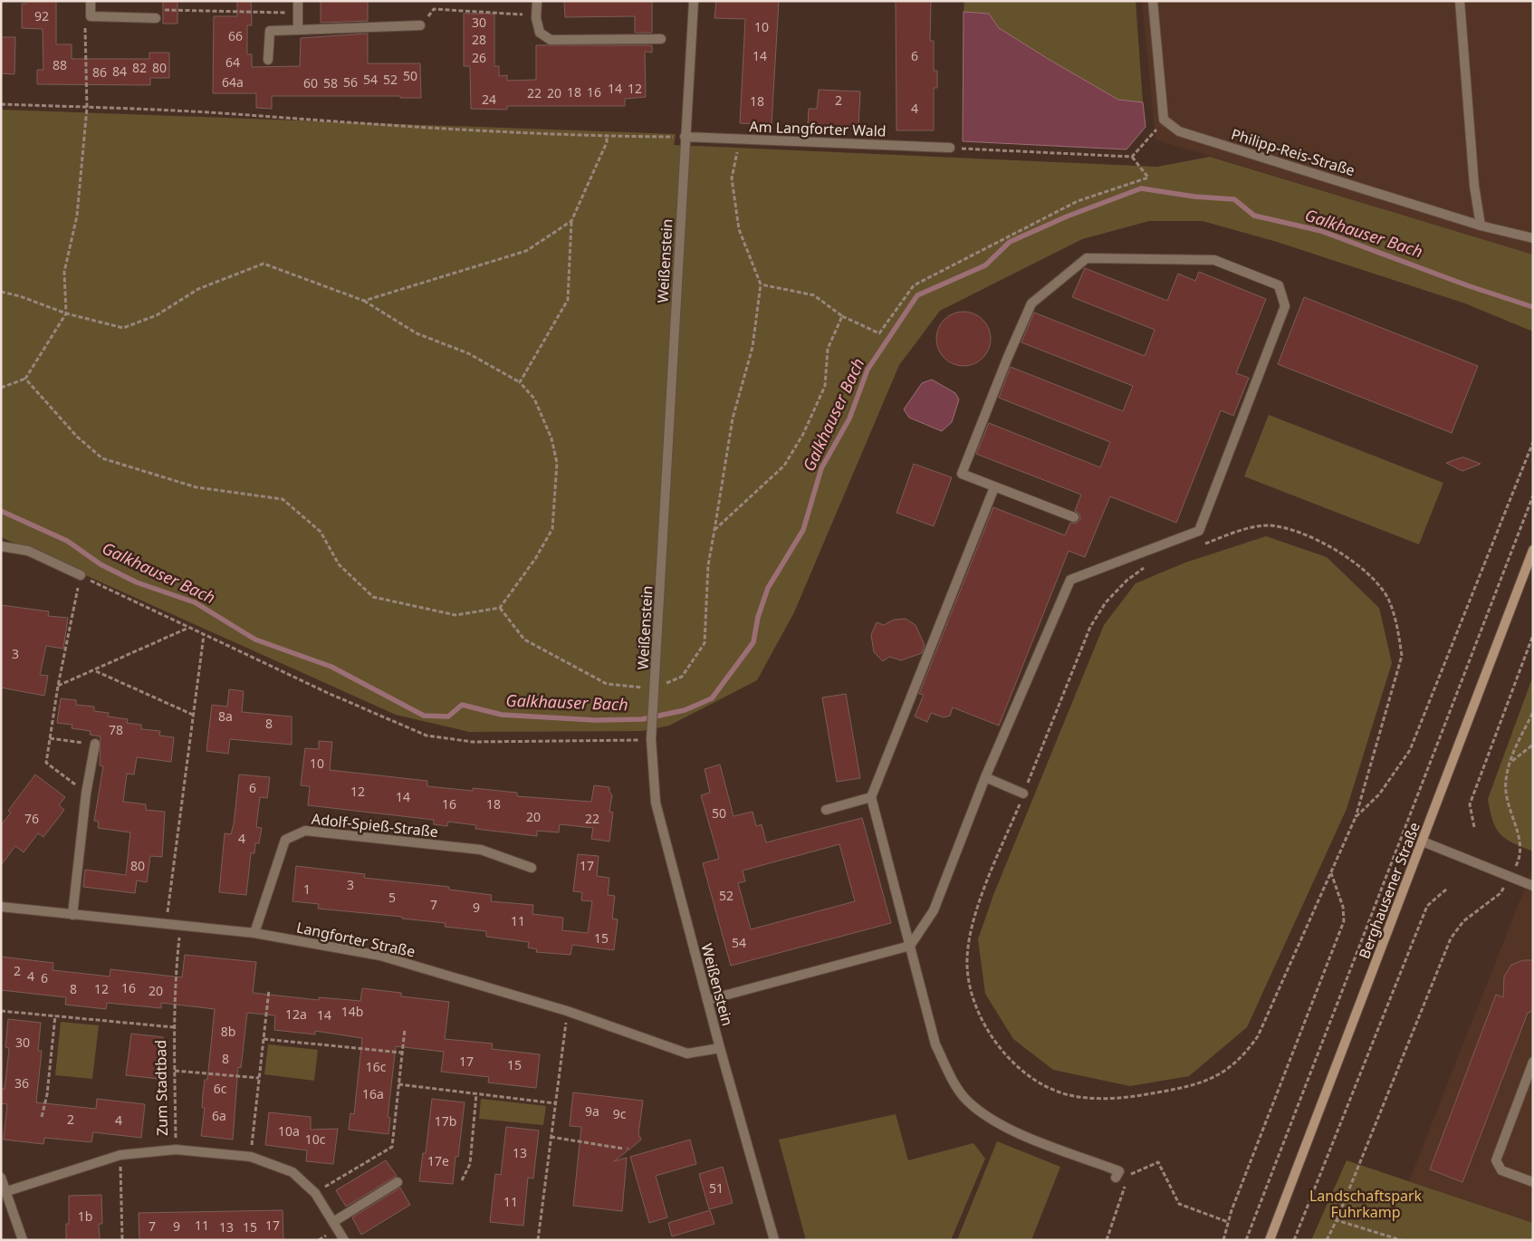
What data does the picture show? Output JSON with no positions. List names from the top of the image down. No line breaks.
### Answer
{"streets":{"main road":["Berghausener Straße"],"street":["Am Langforter Wald","Philipp-Reis-Straße","Weißenstein","Adolf-Spieß-Straße","Langforter Straße"],"path":["Zum Stadtbad"]},"crossings":[["Am Langforter Wald","Weißenstein"],["Weißenstein","Langforter Straße"],["Adolf-Spieß-Straße","Langforter Straße"],["Langforter Straße","Zum Stadtbad"]],"water":["Galkhauser Bach"],"parks":["Landschaftspark Fuhrkamp"],"house_numbers":["92","30","10","66","28","14","6","26","64","88","82","80","84","86","50","54","52","64a","56","60","58","14","12","18","16","22","20","24","2","18","4","3","8a","8","78","10","6","12","14","16","18","50","20","76","22","4","80","17","3","1","52","5","7","9","11","15","54","2","4","6","16","8","12","20","14b","12a","14","8b","30","8","17","15","16c","36","6c","16a","9a","9c","6a","2","4","17b","10a","10c","13","17e","51","11","1b","11","17","7","9","13","15"]}
